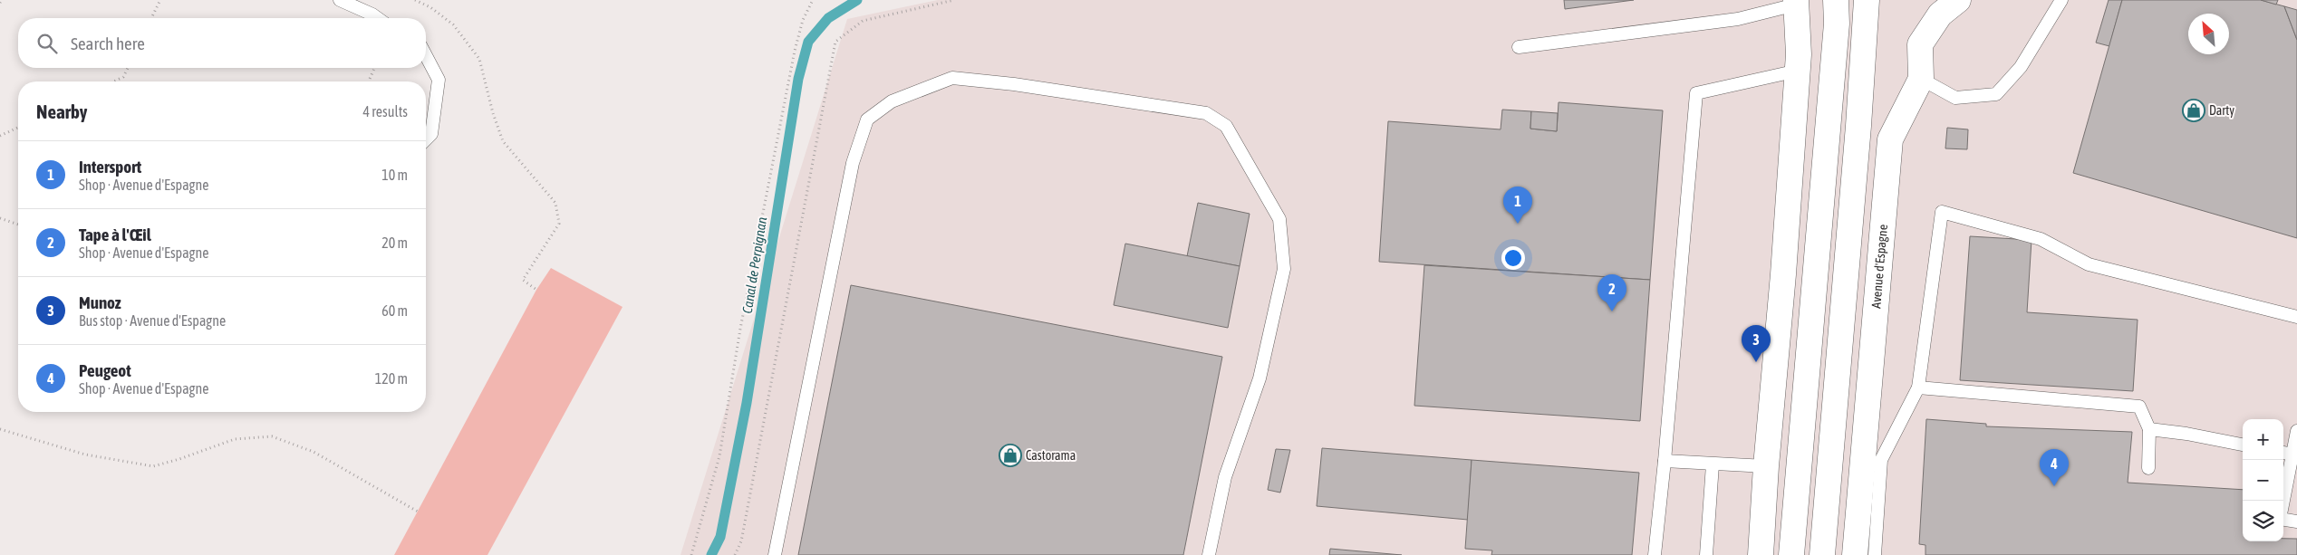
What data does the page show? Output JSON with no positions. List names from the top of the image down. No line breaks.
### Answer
{"streets":{"street":["Avenue d'Espagne"]},"water":["Canal de Perpignan"],"places":{"shop":["Darty","Castorama"]},"north":"top left","page":{"search":"Search here","heading":["Nearby","4 results"],"list":[{"mark":"1","name":"Intersport","note":"Shop · Avenue d'Espagne","value":"10 m"},{"mark":"2","name":"Tape à l'Œil","note":"Shop · Avenue d'Espagne","value":"20 m"},{"mark":"3","name":"Munoz","note":"Bus stop · Avenue d'Espagne","value":"60 m"},{"mark":"4","name":"Peugeot","note":"Shop · Avenue d'Espagne","value":"120 m"}],"pins":["1","2","3","4"],"map_buttons":["+","−"]}}
